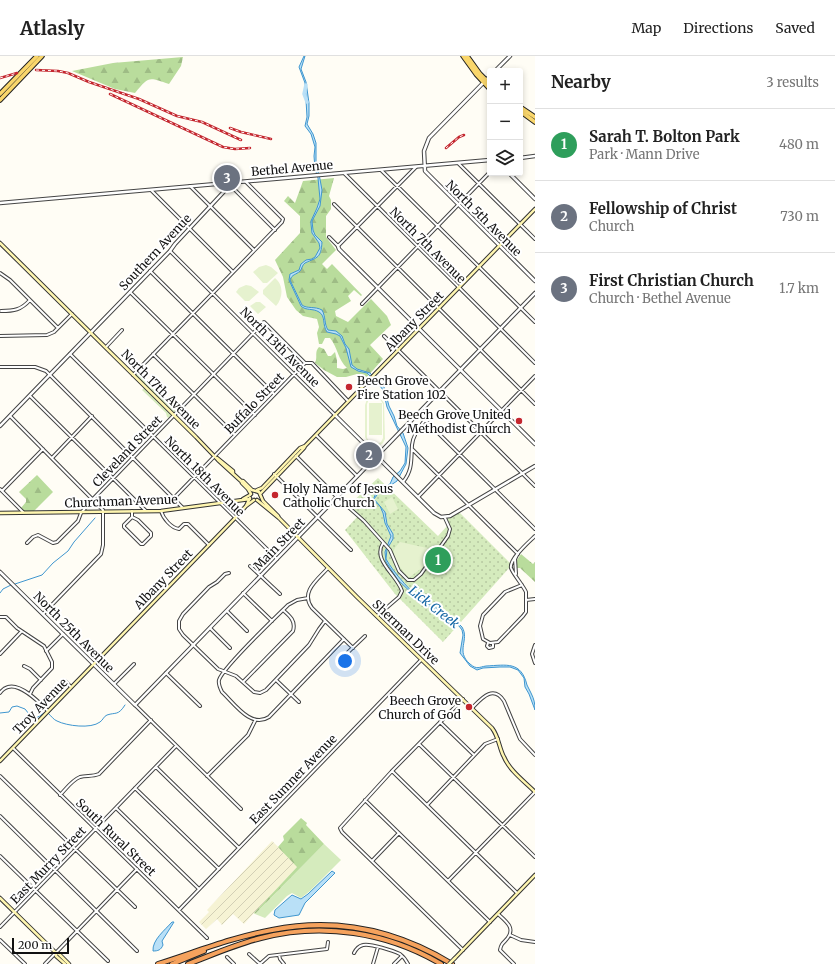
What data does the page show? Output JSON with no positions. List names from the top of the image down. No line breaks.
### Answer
{"streets":{"main road":["Albany Street","North 17th Avenue","Churchman Avenue","Sherman Drive","Troy Avenue"],"street":["Bethel Avenue","North 5th Avenue","North 7th Avenue","Southern Avenue","North 13th Avenue","Buffalo Street","Cleveland Street","North 18th Avenue","Main Street","North 25th Avenue","East Sumner Avenue","South Rural Street","East Murry Street"]},"crossings":[["Bethel Avenue","North 5th Avenue"],["Bethel Avenue","North 7th Avenue"],["Bethel Avenue","Southern Avenue"],["North 5th Avenue","Albany Street"],["North 7th Avenue","Albany Street"],["North 7th Avenue","Main Street"],["Southern Avenue","North 13th Avenue"],["Southern Avenue","North 17th Avenue"],["Southern Avenue","North 18th Avenue"],["Albany Street","North 13th Avenue"],["Albany Street","North 17th Avenue"],["Albany Street","North 18th Avenue"],["Albany Street","Churchman Avenue"],["Albany Street","North 25th Avenue"],["Albany Street","Troy Avenue"],["North 13th Avenue","Buffalo Street"],["North 13th Avenue","Cleveland Street"],["North 13th Avenue","Main Street"],["North 17th Avenue","Buffalo Street"],["North 17th Avenue","Cleveland Street"],["North 17th Avenue","Churchman Avenue"],["North 17th Avenue","Main Street"],["North 17th Avenue","Sherman Drive"],["Buffalo Street","Cleveland Street"],["Buffalo Street","North 18th Avenue"],["Cleveland Street","North 18th Avenue"],["Cleveland Street","Churchman Avenue"],["North 18th Avenue","Churchman Avenue"],["North 18th Avenue","Main Street"],["Main Street","North 25th Avenue"],["Main Street","Sherman Drive"],["North 25th Avenue","Troy Avenue"],["Sherman Drive","East Sumner Avenue"],["Troy Avenue","South Rural Street"],["East Sumner Avenue","South Rural Street"],["South Rural Street","East Murry Street"]],"water":["Lick Creek"],"places":["Beech Grove Fire Station 102","Beech Grove United Methodist Church","Holy Name of Jesus Catholic Church","Beech Grove Church of God"],"scale_bar":"200 m","page":{"header":"Atlasly","nav":["Map","Directions","Saved"],"heading":["Nearby","3 results"],"map_buttons":["+","−"],"list":[{"mark":"1","name":"Sarah T. Bolton Park","note":"Park · Mann Drive","value":"480 m"},{"mark":"2","name":"Fellowship of Christ","note":"Church","value":"730 m"},{"mark":"3","name":"First Christian Church","note":"Church · Bethel Avenue","value":"1.7 km"}],"pins":["3","2","1"],"scale":"200 m"}}
